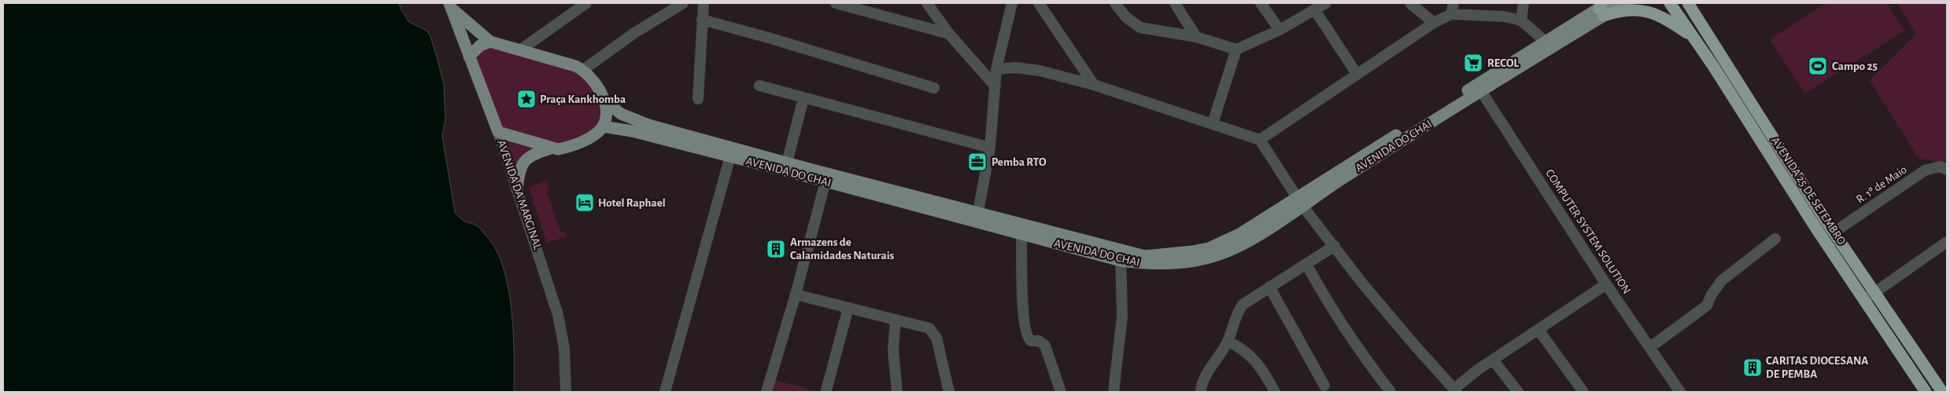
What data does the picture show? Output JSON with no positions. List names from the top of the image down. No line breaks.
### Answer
{"streets":{"highway":["AVENIDA 25 DE SETEMBRO"],"main road":["AVENIDA DO CHAI","AVENIDA DA MARGINAL"],"street":["R. 1º de Maio","COMPUTER SYSTEM SOLUTION"]},"crossings":[["AVENIDA DO CHAI","COMPUTER SYSTEM SOLUTION"],["R. 1º de Maio","AVENIDA 25 DE SETEMBRO"]],"places":{"supermarket":["RECOL"],"sports":["Campo 25"],"place":["Praça Kankhomba"],"office":["Pemba RTO"],"hotel":["Hotel Raphael"],"building":["Armazens de Calamidades Naturais","CARITAS DIOCESANA DE PEMBA"]}}
